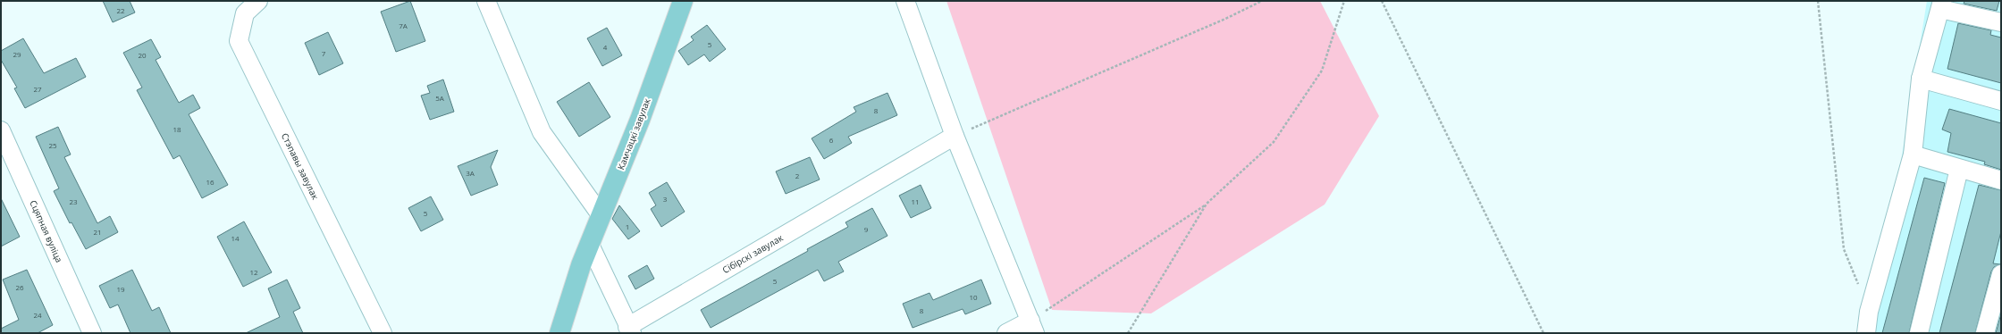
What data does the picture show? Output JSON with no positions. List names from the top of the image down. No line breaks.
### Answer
{"streets":{"main road":["Камчацкі завулак"],"street":["Стэпавы завулак","Сцяпная вуліца","Сібірскі завулак"]},"crossings":[["Камчацкі завулак","Сібірскі завулак"]],"house_numbers":["22","7А","5","4","7","29","20","27","5А","8","18","6","25","3А","2","16","3","23","11","5","1","9","21","14","12","5","26","19","10","8","24"]}
